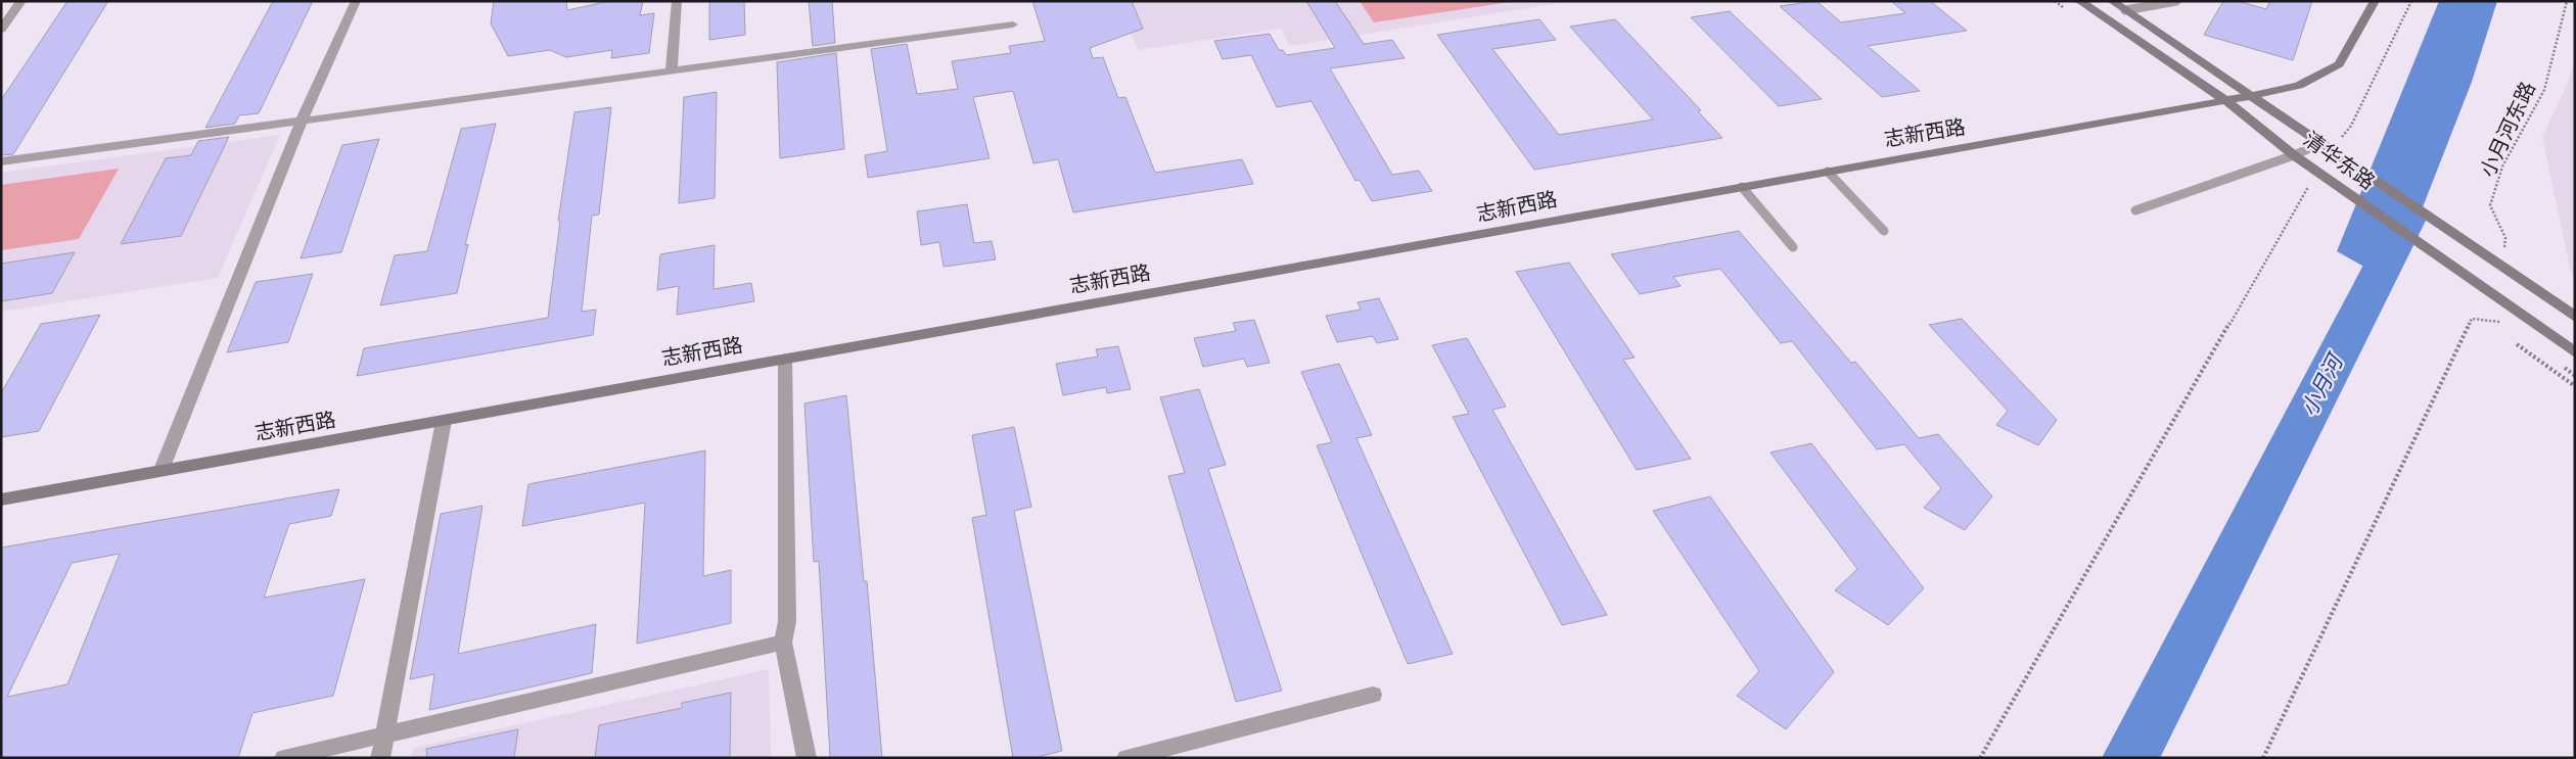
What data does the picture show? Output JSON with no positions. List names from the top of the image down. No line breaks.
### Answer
{"streets":{"street":["志新西路","清华东路"],"path":["小月河东路"]},"crossings":[["小月河东路","清华东路"],["志新西路","清华东路"]],"water":["小月河"]}
